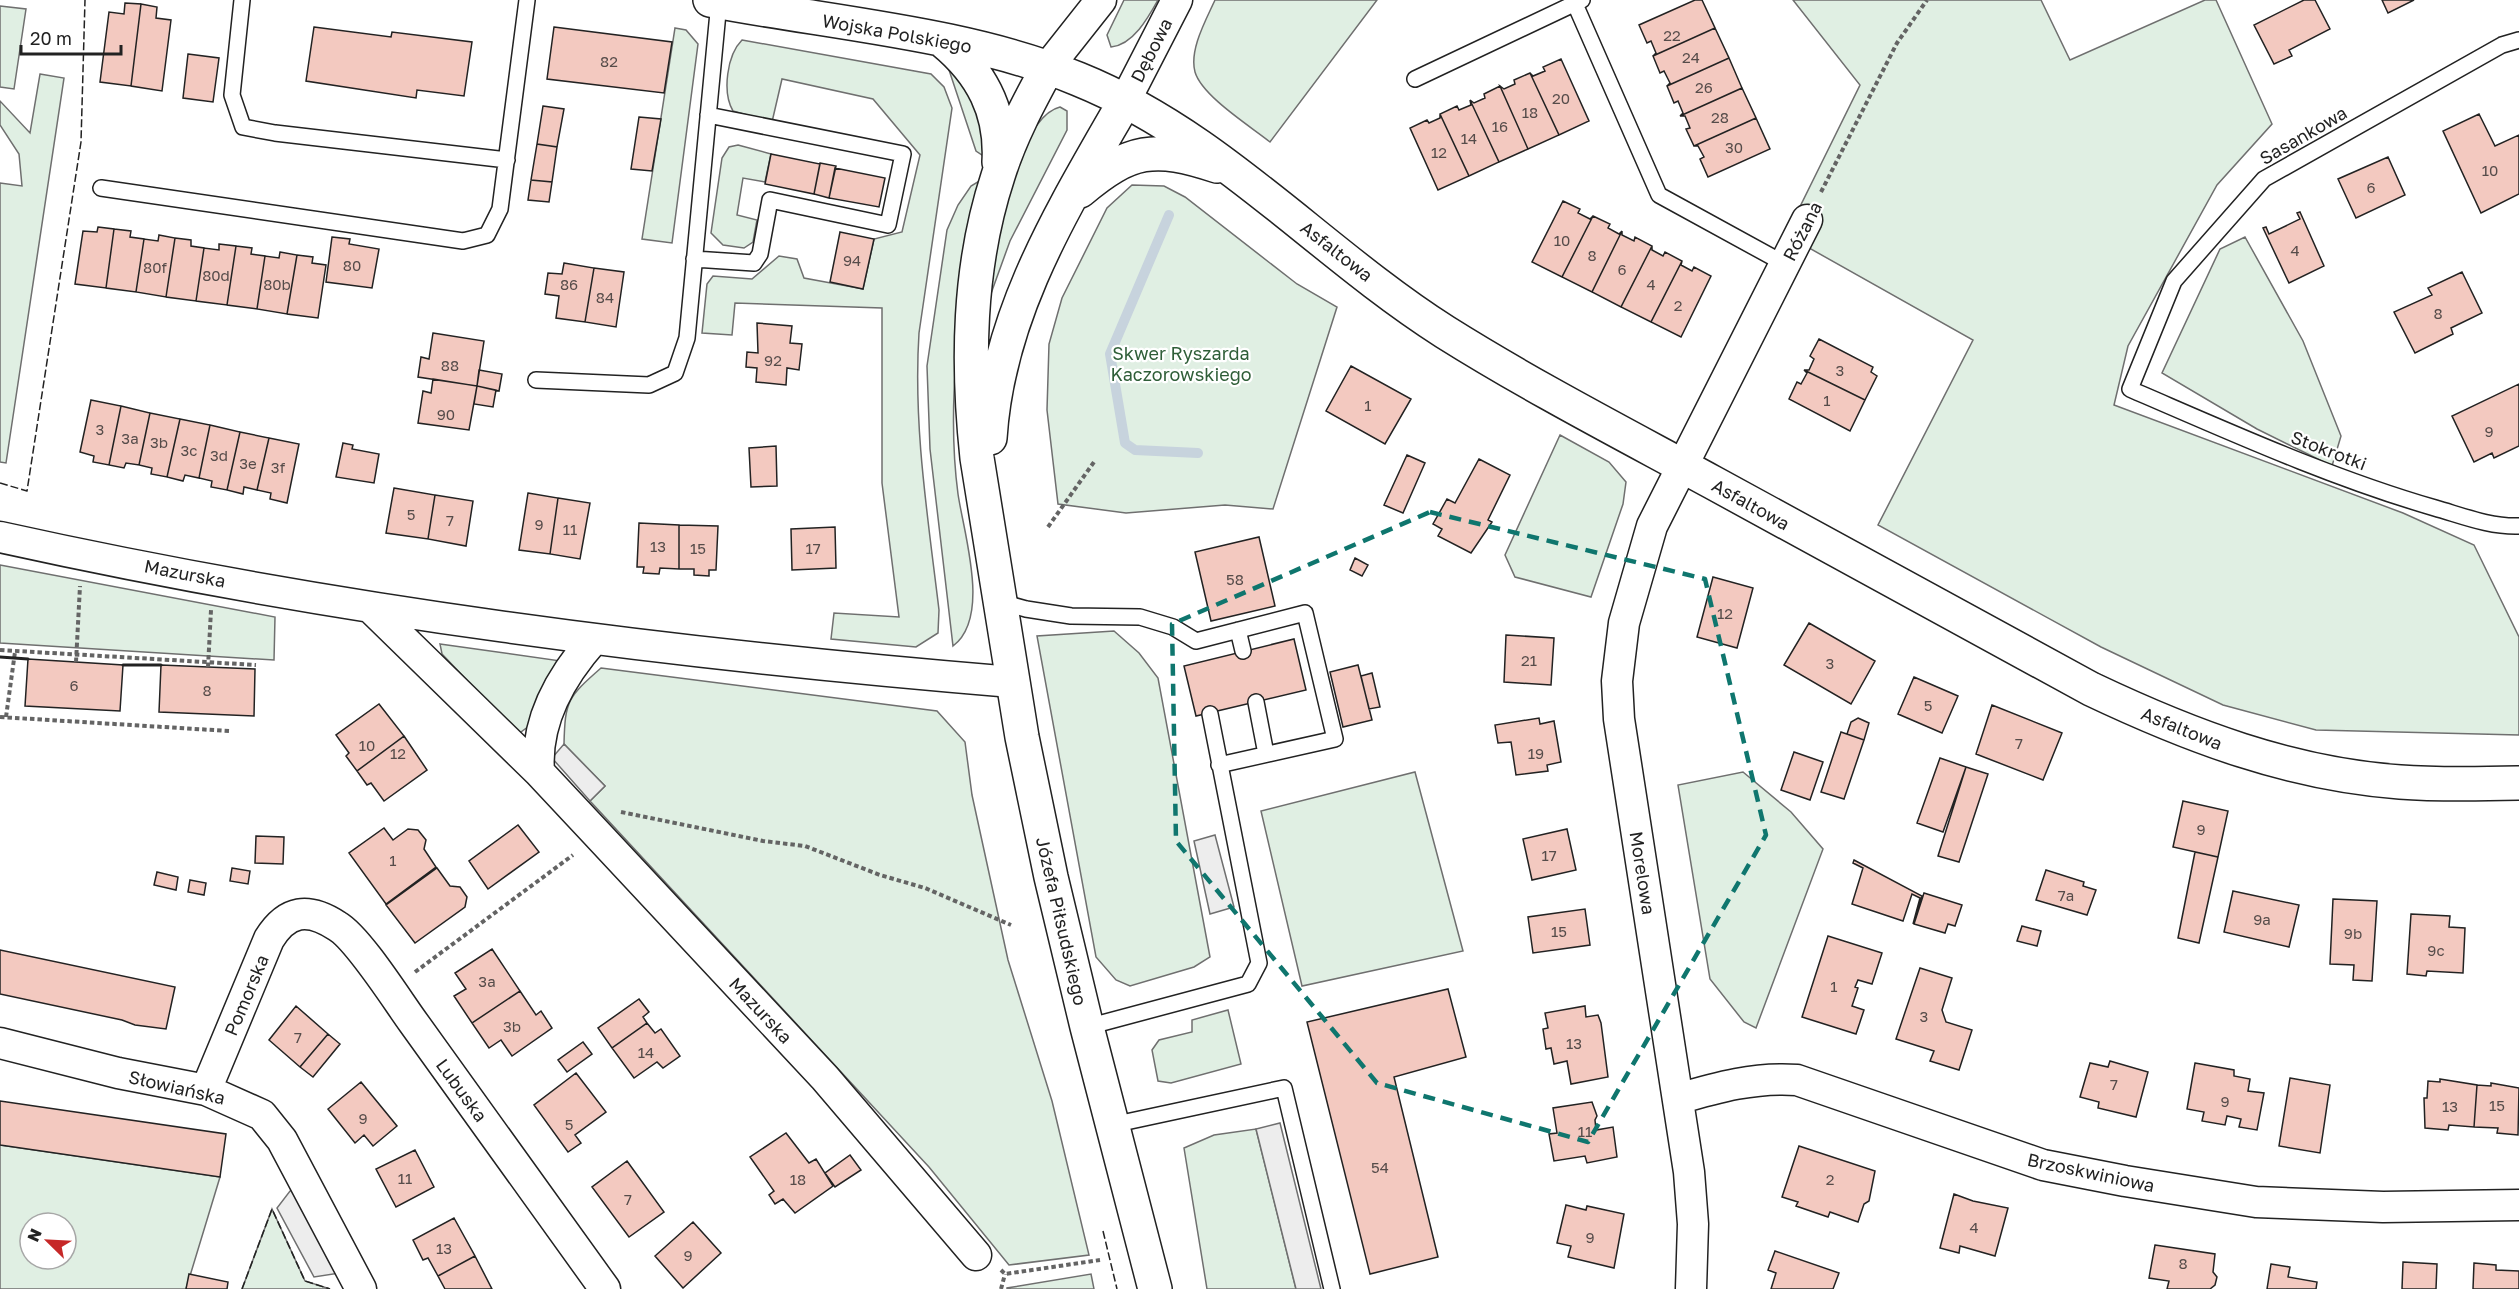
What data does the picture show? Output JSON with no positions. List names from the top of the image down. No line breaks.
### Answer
{"streets":{"street":["Wojska Polskiego","Dębowa","Różana","Asfaltowa","Mazurska","Morelowa","Józefa Piłsudskiego","Pomorska","Słowiańska","Lubuska","Brzoskwiniowa"],"lane":["Sasankowa","Stokrotki"]},"crossings":[["Wojska Polskiego","Asfaltowa"],["Wojska Polskiego","Józefa Piłsudskiego"],["Dębowa","Asfaltowa"],["Dębowa","Józefa Piłsudskiego"],["Sasankowa","Stokrotki"],["Różana","Asfaltowa"],["Różana","Morelowa"],["Asfaltowa","Morelowa"],["Asfaltowa","Józefa Piłsudskiego"],["Mazurska","Józefa Piłsudskiego"],["Morelowa","Brzoskwiniowa"],["Pomorska","Słowiańska"],["Pomorska","Lubuska"]],"parks":["Skwer Ryszarda Kaczorowskiego"],"house_numbers":["22","24","82","26","20","18","28","16","14","30","12","10","6","10","4","8","94","80","80f","6","80d","80b","86","4","84","2","8","92","88","3","1","1","90","3","9","3a","3b","3c","3d","3e","3f","5","7","9","11","13","15","17","58","12","21","3","6","8","5","7","10","12","19","9","17","1","7a","9a","15","9b","9c","3a","1","3","3b","7","13","14","7","9","15","13","9","5","11","54","11","18","2","7","4","9","13","9","8"],"scale_bar":"20 m","north":"top left"}
